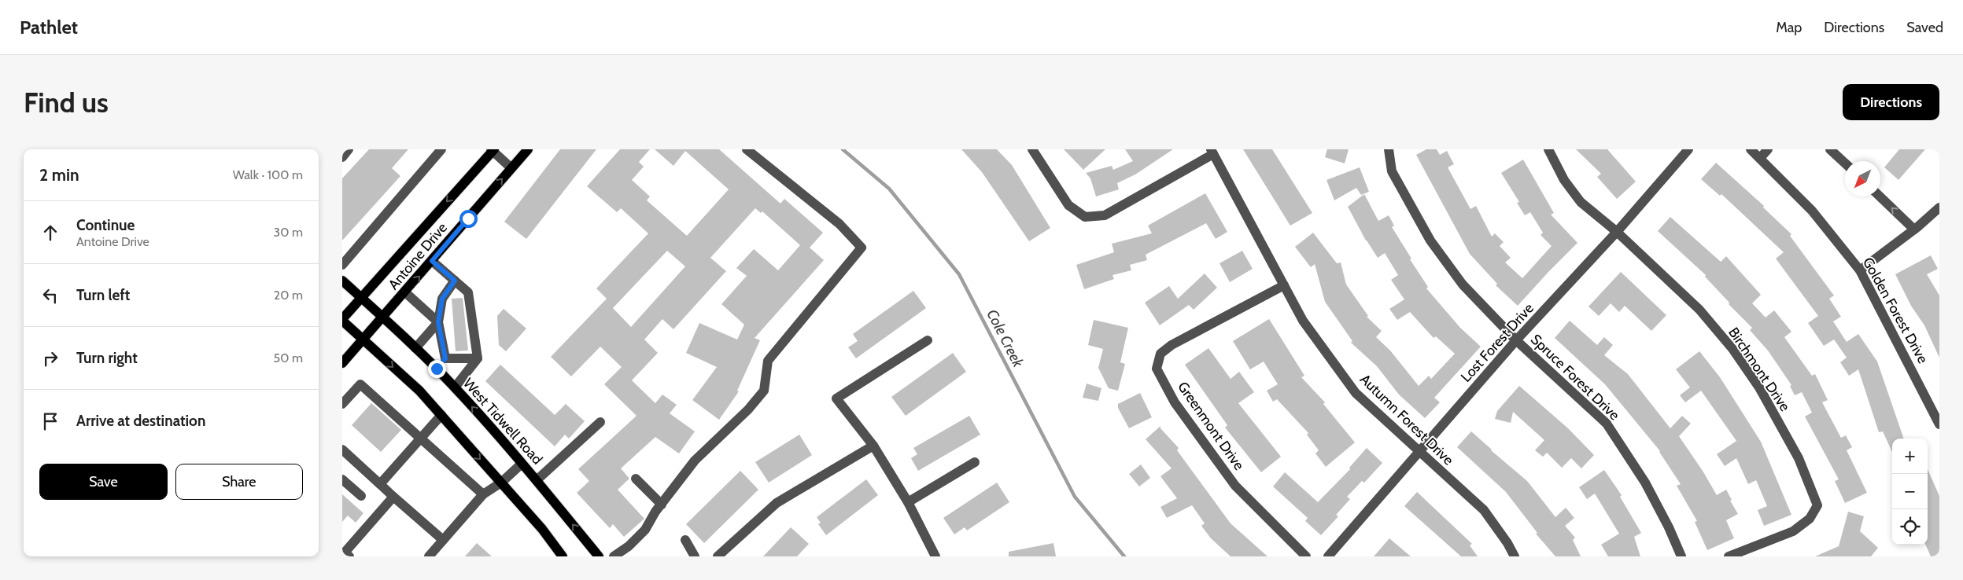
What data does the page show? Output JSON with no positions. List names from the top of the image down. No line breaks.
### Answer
{"streets":{"main road":["Antoine Drive","West Tidwell Road"],"street":["Golden Forest Drive","Lost Forest Drive","Birchmont Drive","Spruce Forest Drive","Autumn Forest Drive","Greenmont Drive"]},"crossings":[["Antoine Drive","West Tidwell Road"],["Lost Forest Drive","Birchmont Drive"],["Lost Forest Drive","Spruce Forest Drive"],["Lost Forest Drive","Autumn Forest Drive"],["Autumn Forest Drive","Greenmont Drive"]],"water":["Cole Creek"],"north":"bottom left","page":{"header":"Pathlet","nav":["Map","Directions","Saved"],"buttons":["Directions",["Save","Share"]],"title":"Find us","heading":["2 min","Walk · 100 m"],"list":[["Continue","Antoine Drive","30 m"],["Turn left","20 m"],["Turn right","50 m"],"Arrive at destination"],"map_buttons":["+","−"]}}
